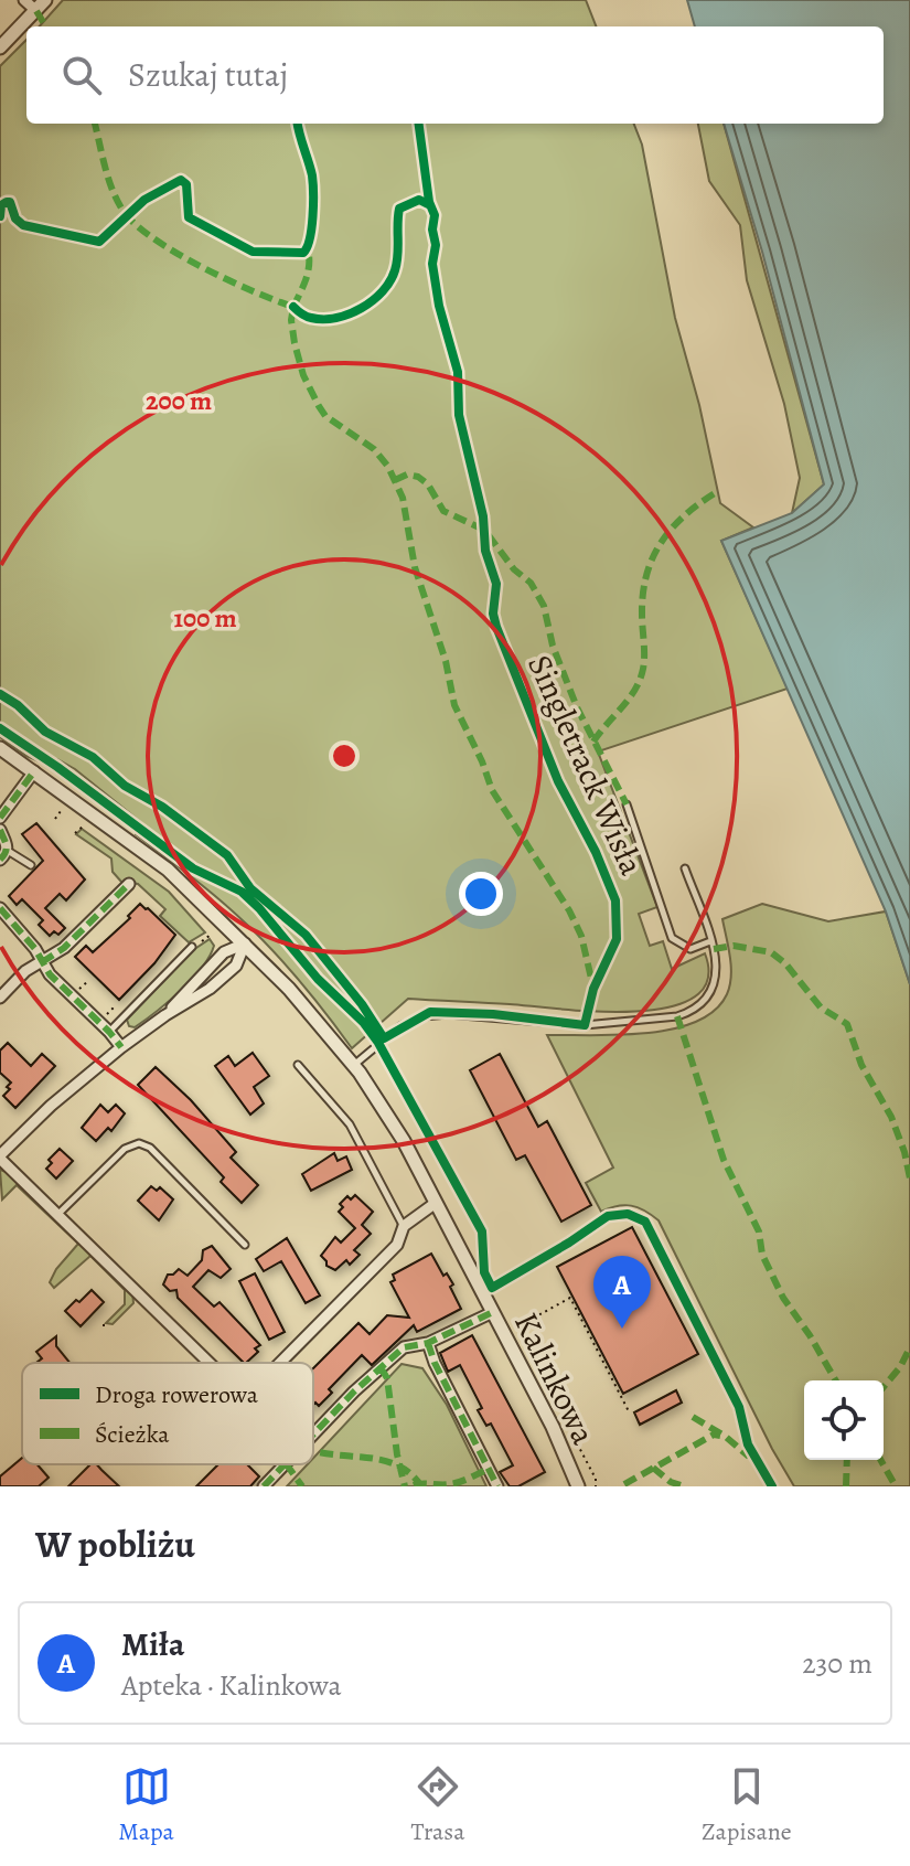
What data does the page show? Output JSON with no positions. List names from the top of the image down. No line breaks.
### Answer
{"streets":{"street":["Kalinkowa"],"cycle path":["Singletrack Wisła"]},"legend":["Droga rowerowa","Ścieżka"],"page":{"search":"Szukaj tutaj","pins":"A","heading":"W pobliżu","list":[{"mark":"A","name":"Miła","note":"Apteka · Kalinkowa","value":"230 m"}],"nav":["Mapa","Trasa","Zapisane"]},"rings":["200 m","100 m"]}
